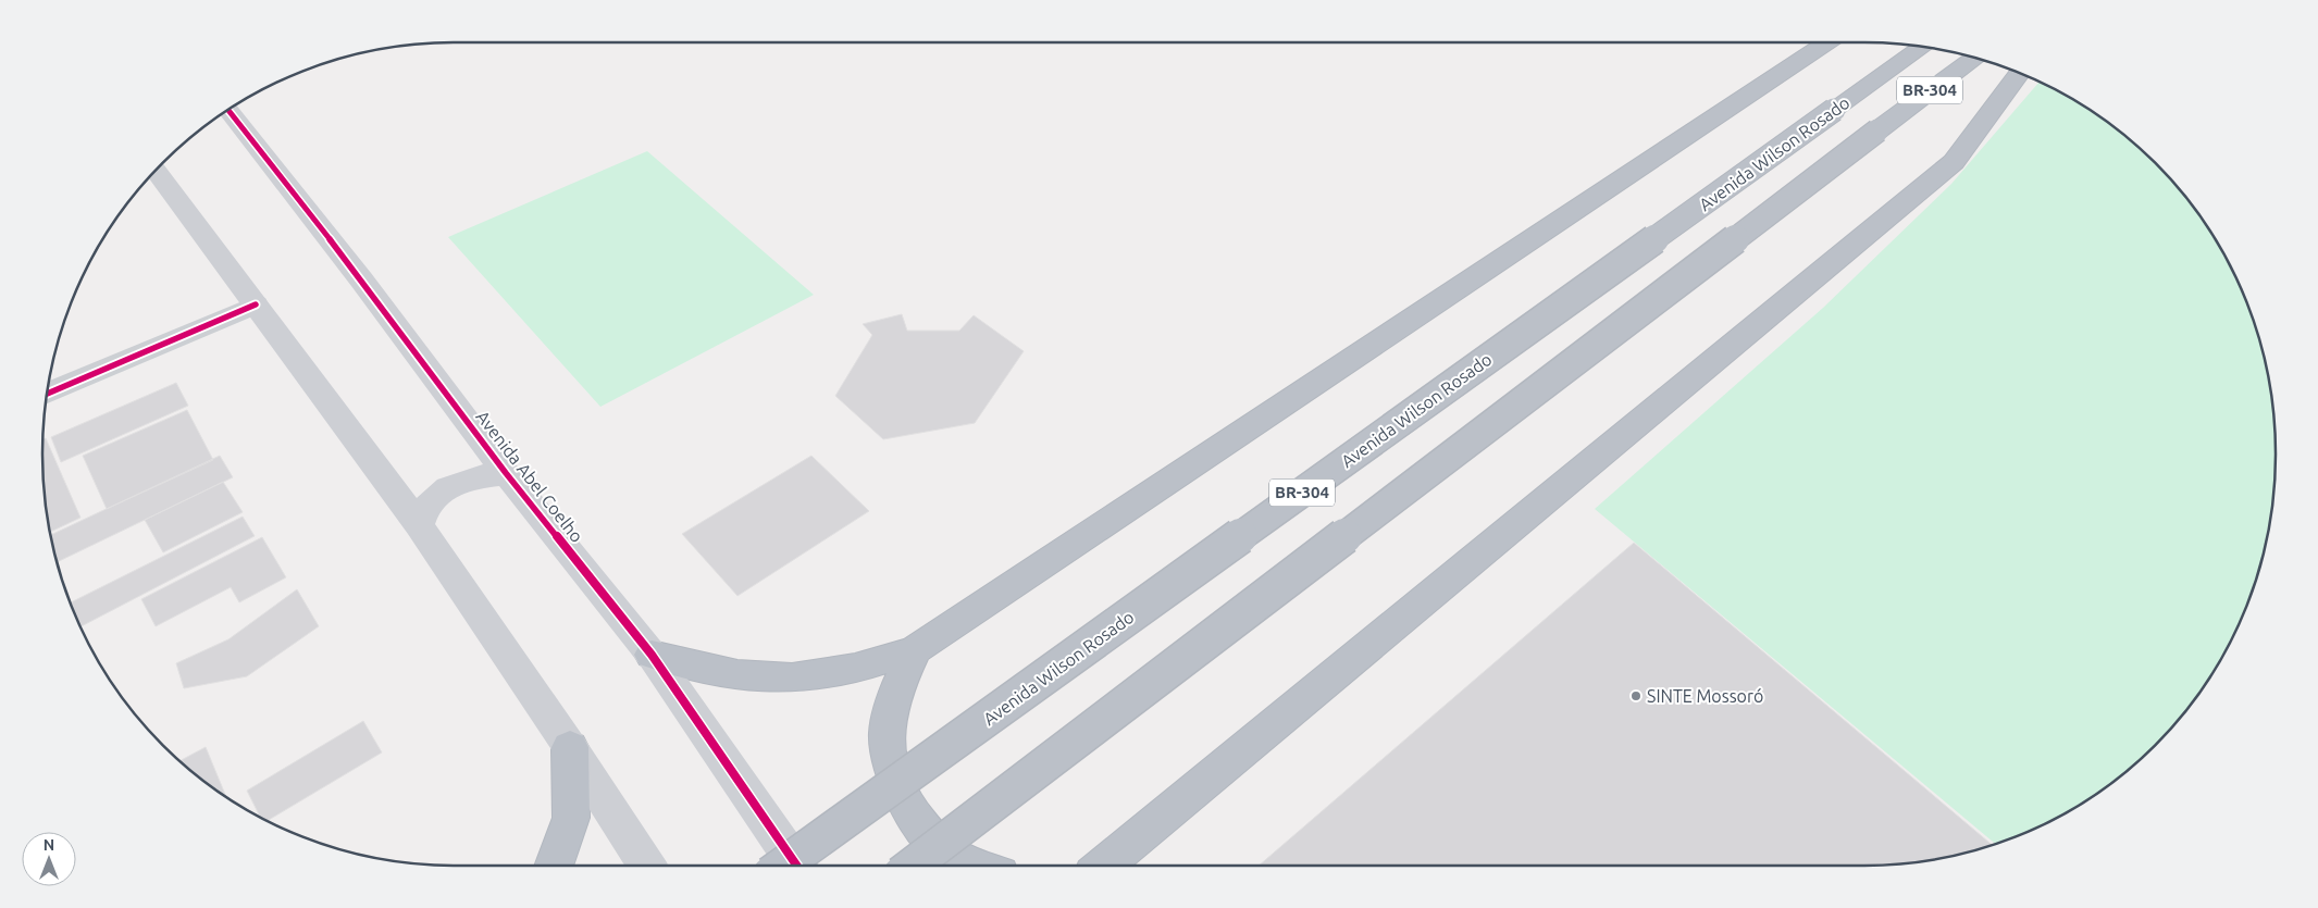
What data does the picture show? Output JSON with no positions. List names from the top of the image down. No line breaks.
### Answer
{"streets":{"highway":["BR-304","Avenida Wilson Rosado"],"street":["Avenida Abel Coelho"]},"places":["SINTE Mossoró"],"north":"top"}
